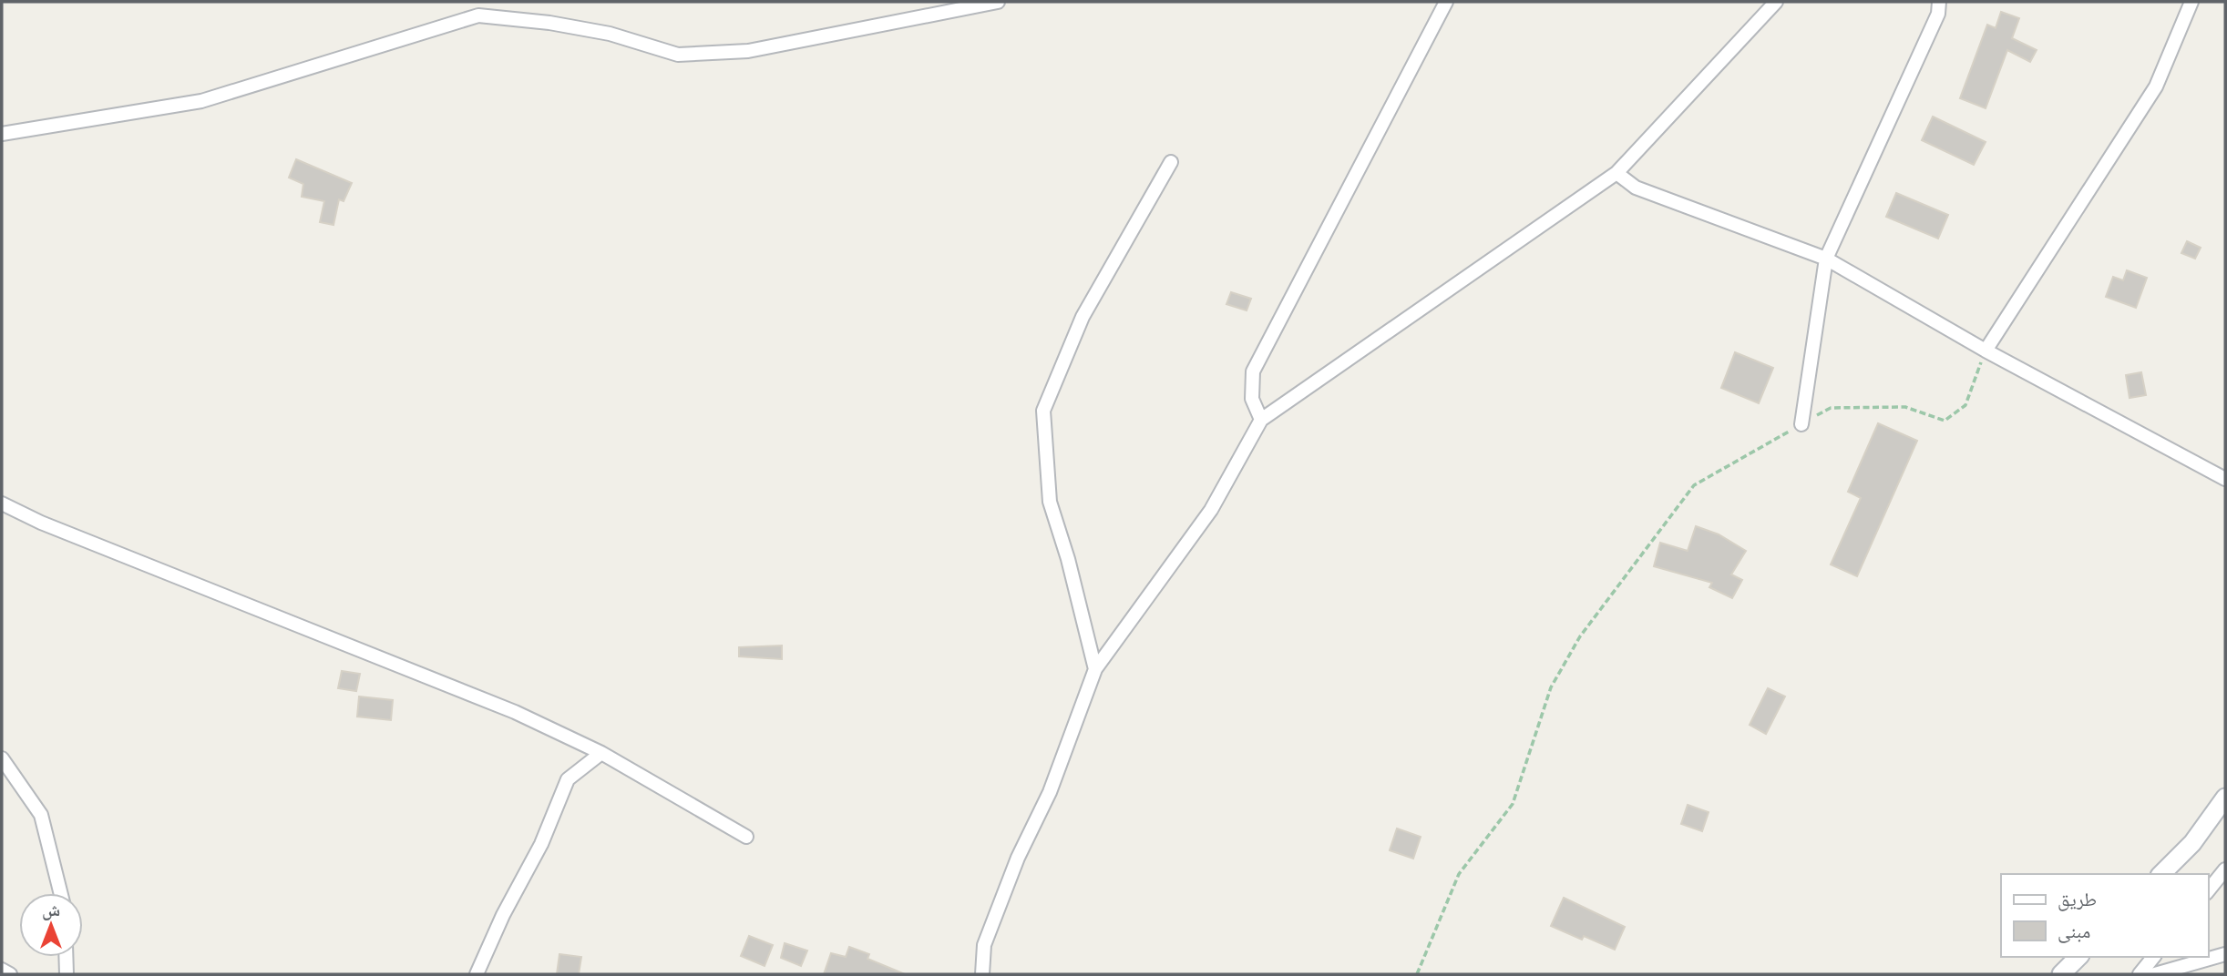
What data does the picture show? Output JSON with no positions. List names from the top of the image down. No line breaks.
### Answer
{"legend":["طريق","مبنى"],"north":"top"}
